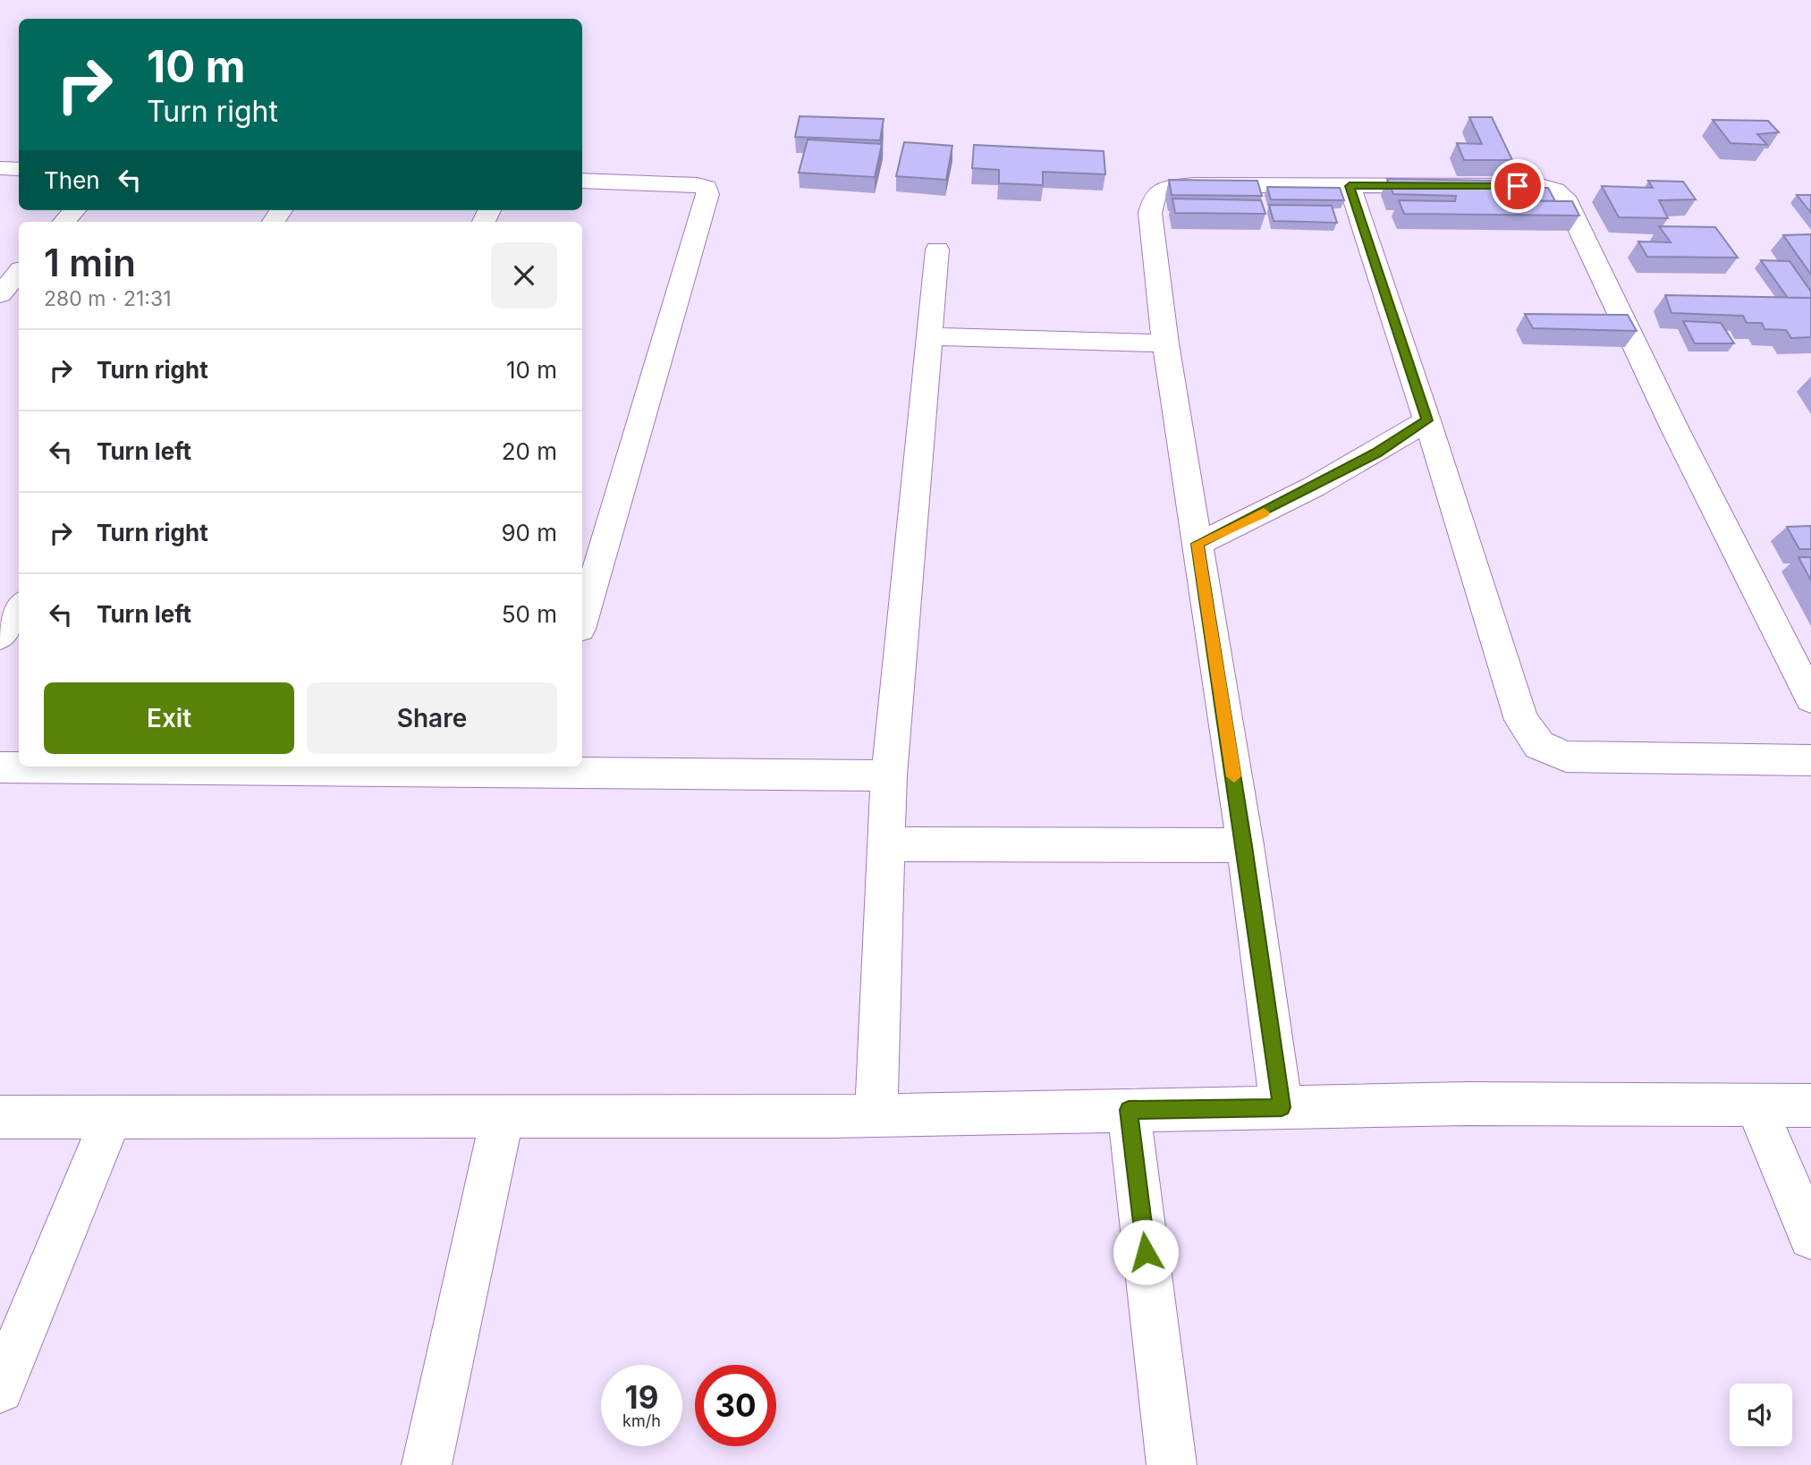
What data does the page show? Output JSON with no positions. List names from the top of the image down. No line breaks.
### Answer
{"page":{"turn":["10 m","Turn right"],"then":"Then","heading":["1 min","280 m · 21:31"],"list":[{"name":"Turn right","value":"10 m"},{"name":"Turn left","value":"20 m"},{"name":"Turn right","value":"90 m"},{"name":"Turn left","value":"50 m"}],"buttons":["Exit","Share"],"speed":"19 km/h","limit":"30"}}
